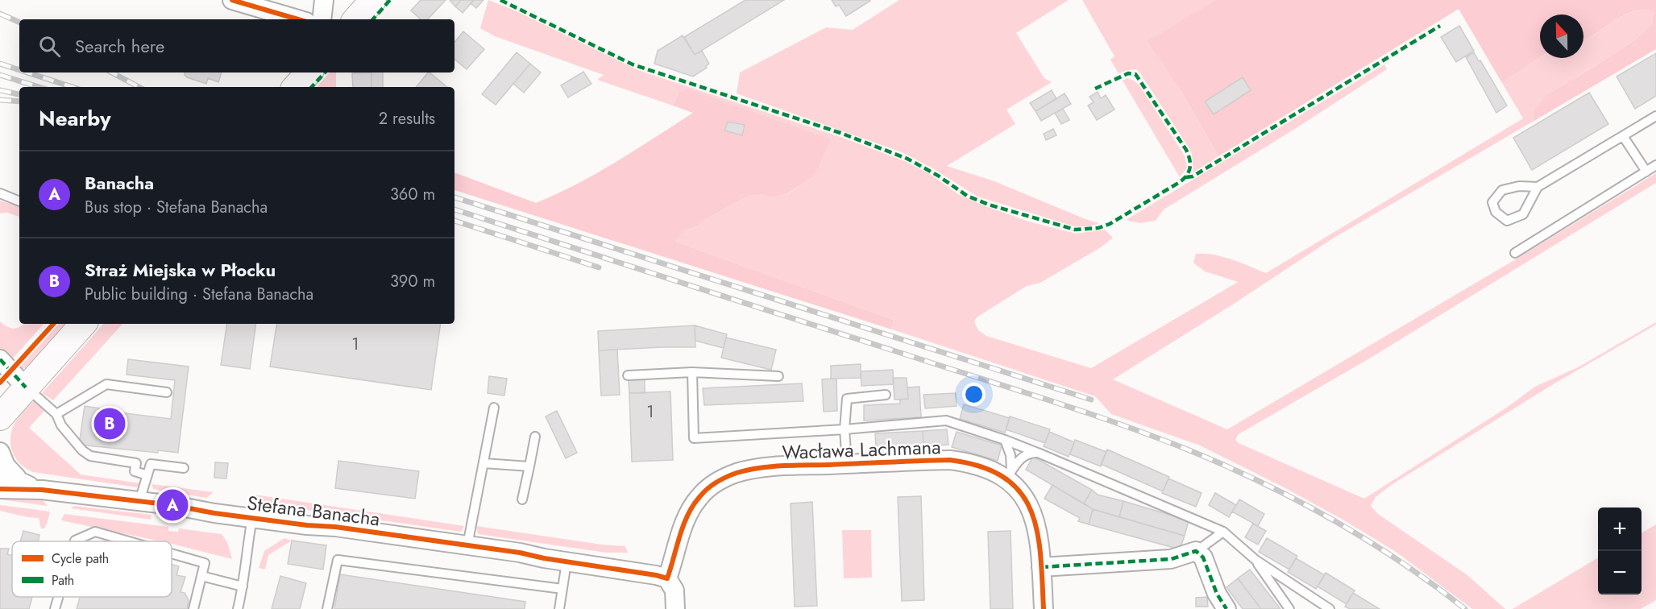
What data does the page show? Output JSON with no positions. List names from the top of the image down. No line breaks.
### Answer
{"streets":{"street":["Wacława Lachmana","Stefana Banacha"]},"crossings":[["Wacława Lachmana","Stefana Banacha"]],"house_numbers":["1","1"],"legend":["Cycle path","Path"],"north":"top","page":{"search":"Search here","heading":["Nearby","2 results"],"list":[{"mark":"A","name":"Banacha","note":"Bus stop · Stefana Banacha","value":"360 m"},{"mark":"B","name":"Straż Miejska w Płocku","note":"Public building · Stefana Banacha","value":"390 m"}],"pins":["B","A"],"map_buttons":["+","−"]}}
